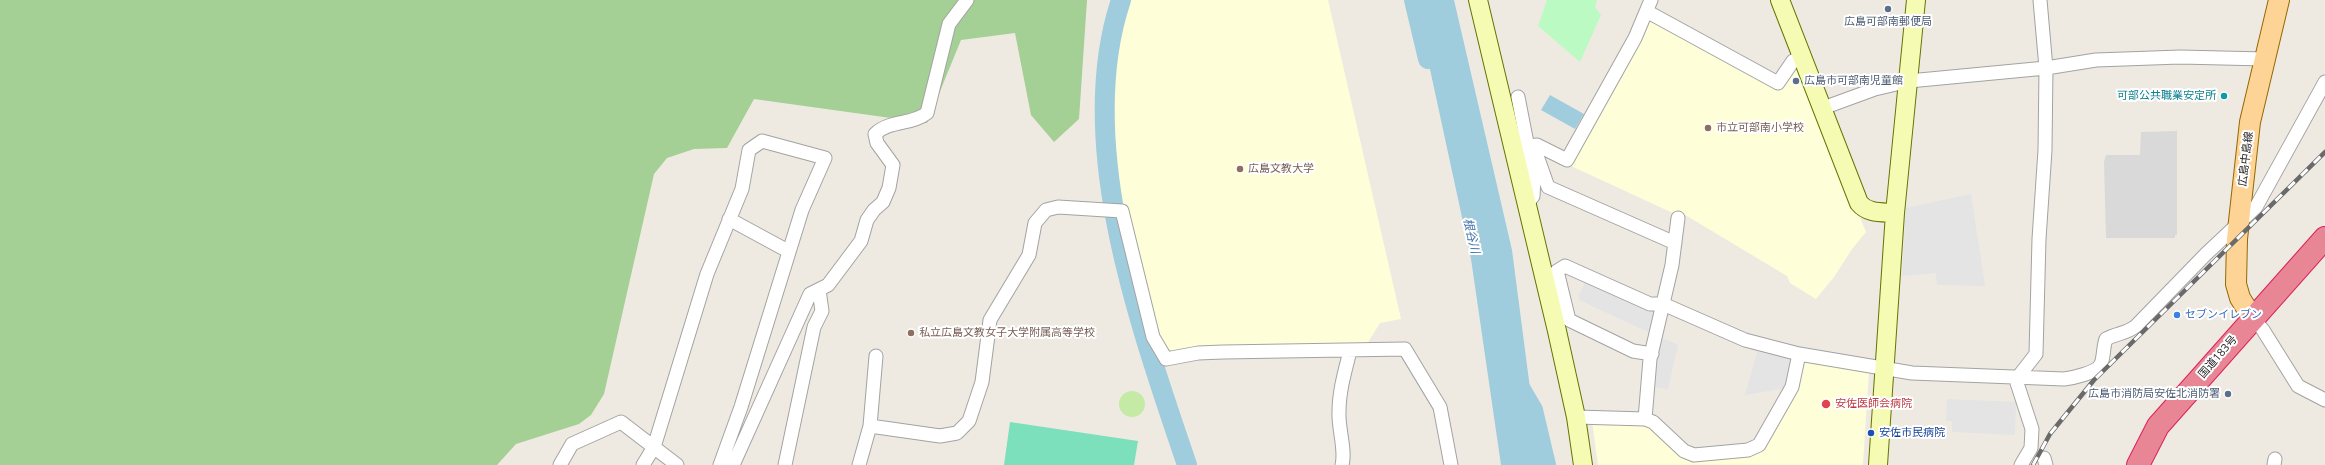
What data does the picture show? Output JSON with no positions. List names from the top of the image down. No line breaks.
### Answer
{"streets":{"highway":["国道183号"],"main road":["広島中島線"]},"crossings":[["広島中島線","国道183号"]],"water":["根谷川"],"places":["広島可部南郵便局","広島市可部南児童館","可部公共職業安定所","市立可部南小学校","広島文教大学","セブンイレブン","私立広島文教女子大学附属高等学校","広島市消防局安佐北消防署","安佐医師会病院","安佐市民病院"]}
